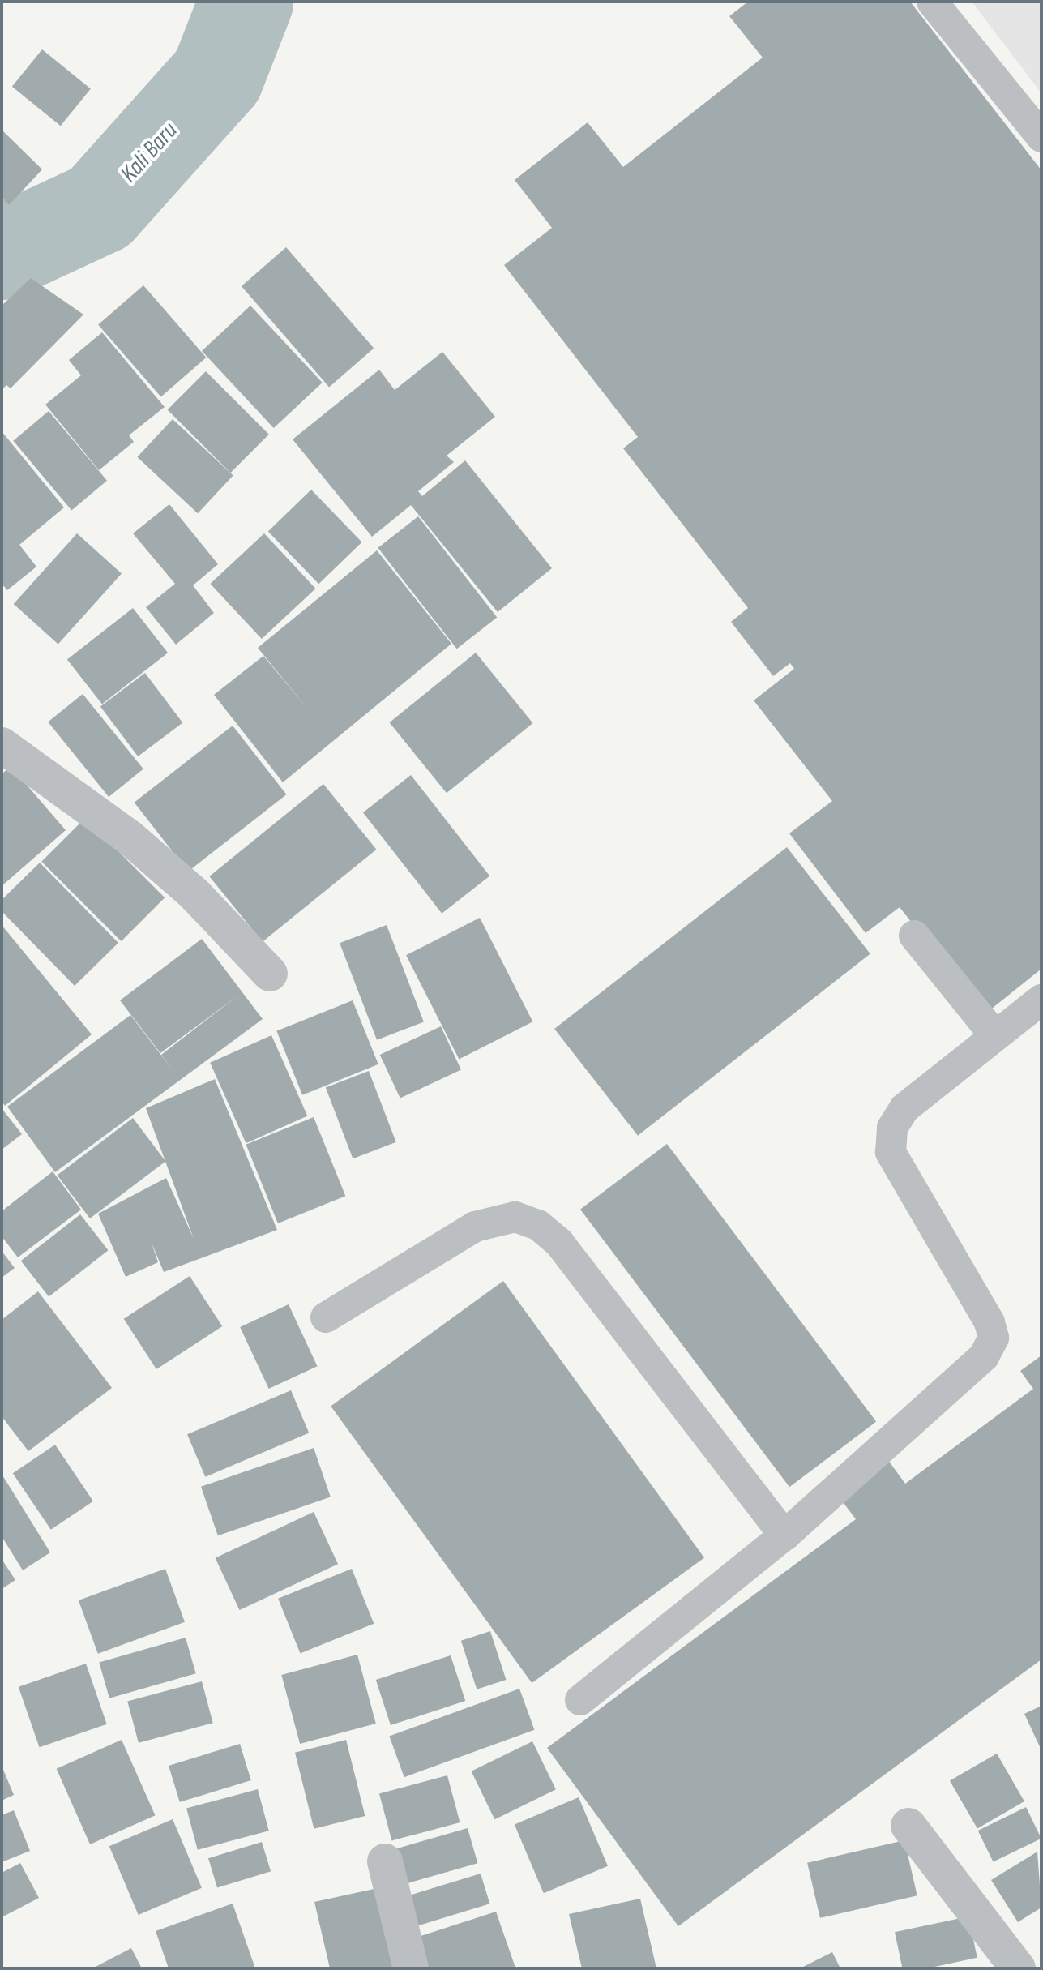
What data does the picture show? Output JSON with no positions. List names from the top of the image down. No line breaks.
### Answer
{"water":["Kali Baru"]}
